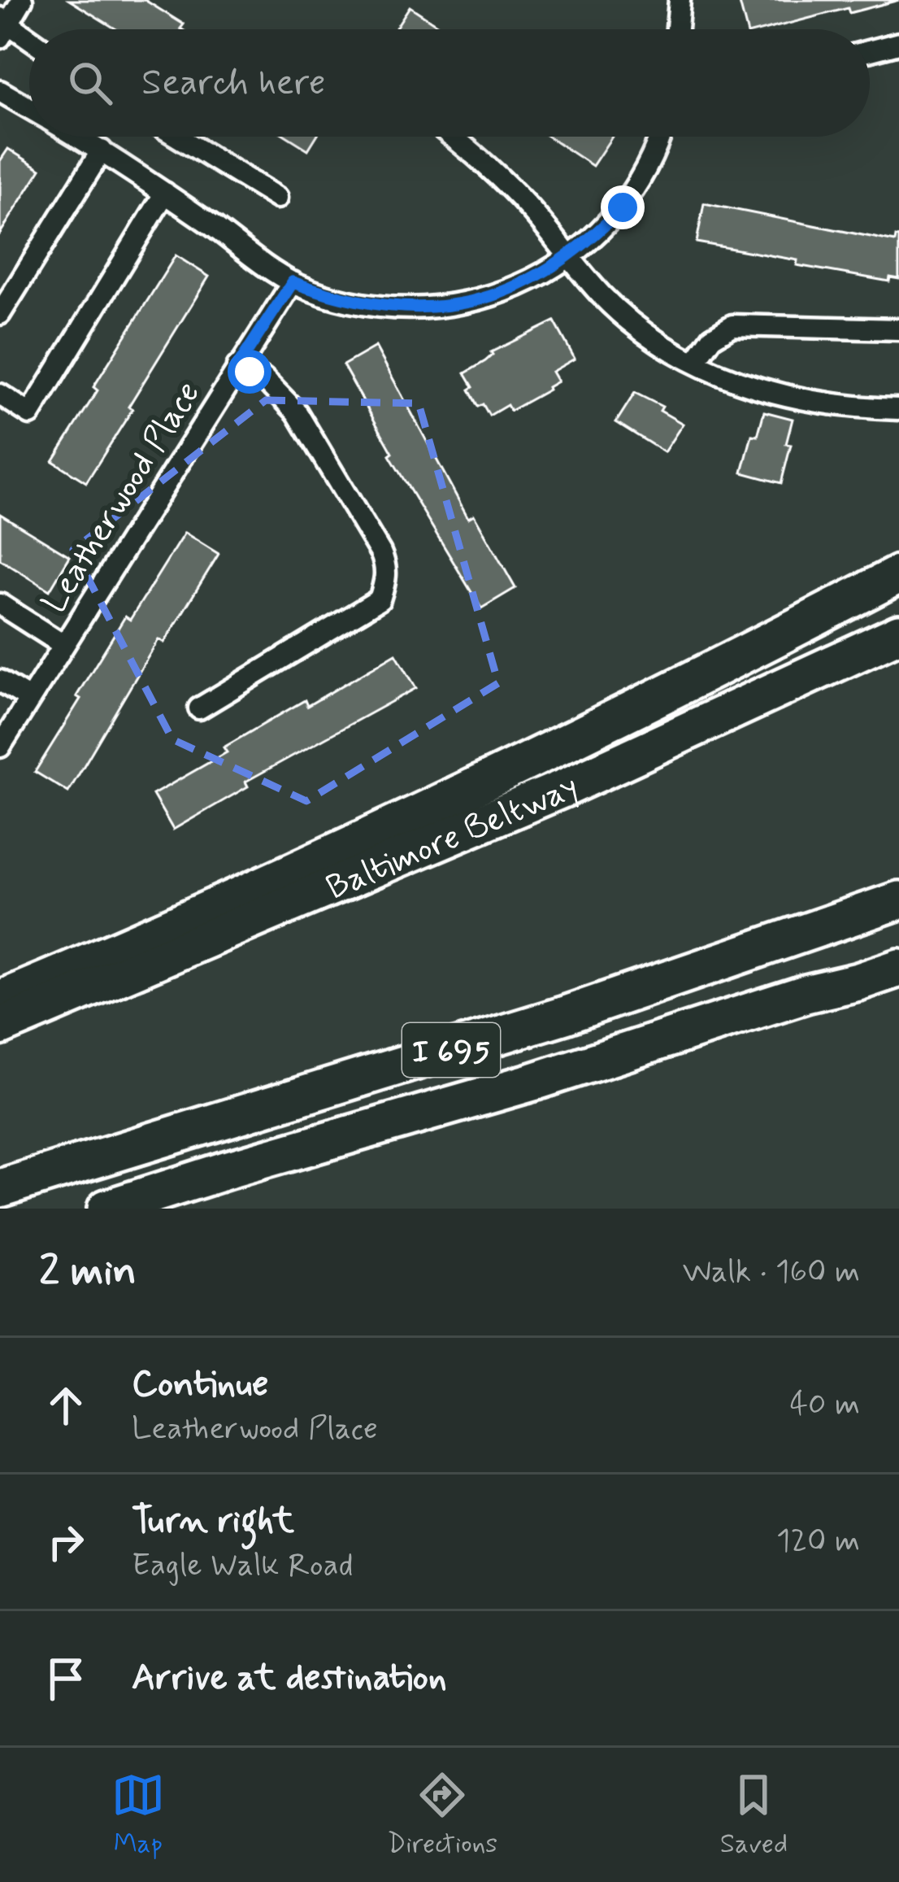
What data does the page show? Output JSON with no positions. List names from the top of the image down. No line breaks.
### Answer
{"streets":{"highway":["Baltimore Beltway","I 695"],"street":["Leatherwood Place"]},"page":{"search":"Search here","heading":["2 min","Walk · 160 m"],"list":[["Continue","Leatherwood Place","40 m"],["Turn right","Eagle Walk Road","120 m"],"Arrive at destination"],"nav":["Map","Directions","Saved"]}}
